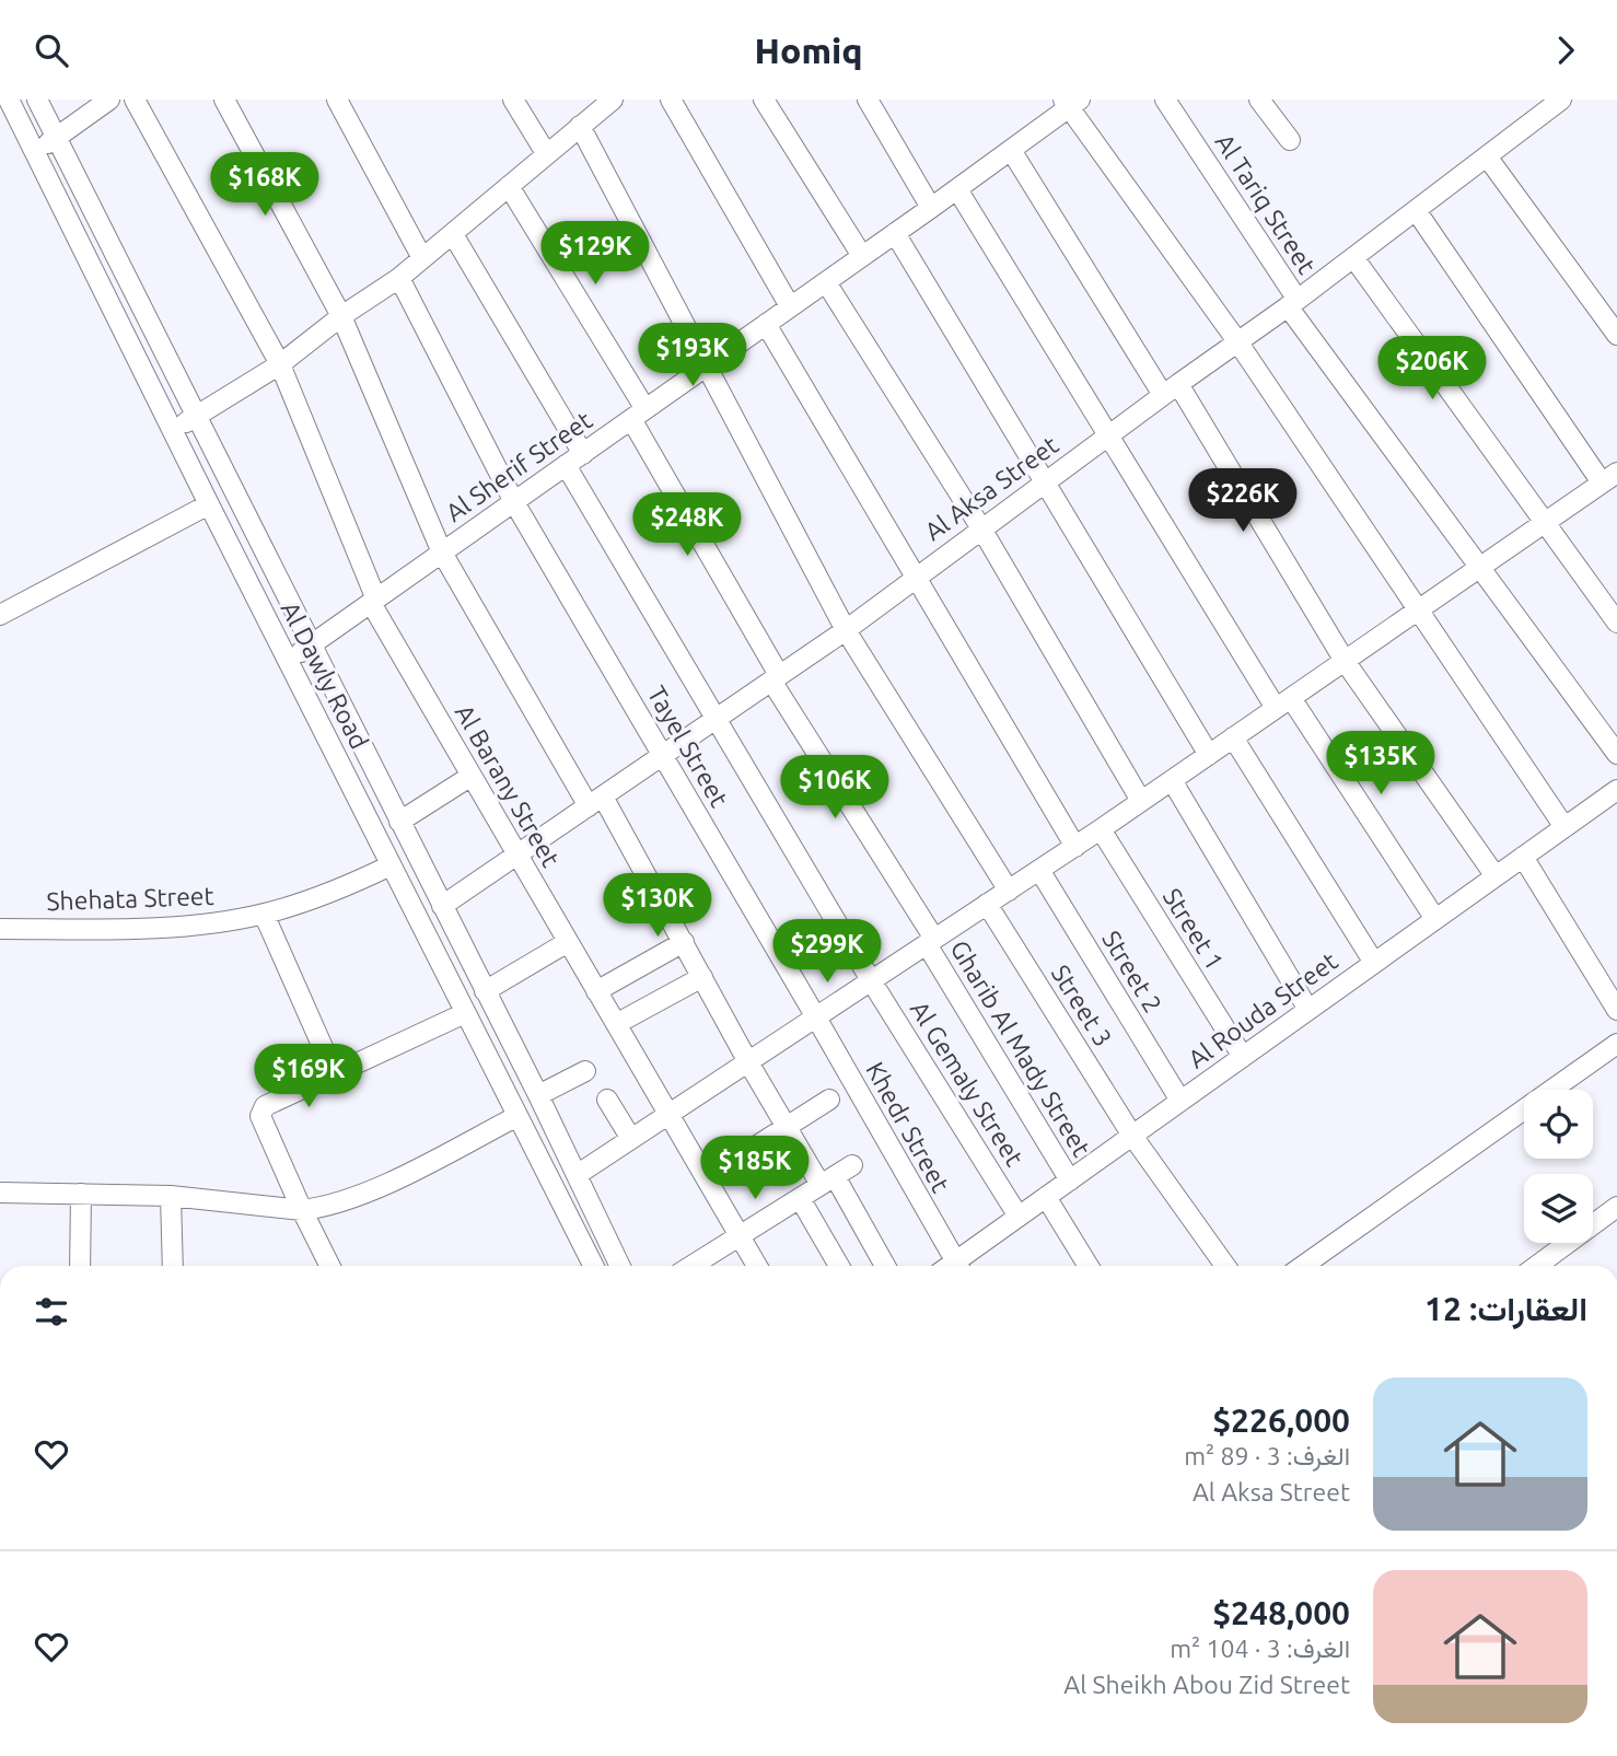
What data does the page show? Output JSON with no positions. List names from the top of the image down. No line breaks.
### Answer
{"streets":{"street":["Al Tariq Street","Al Sherif Street","Al Aksa Street","Al Dawly Road","Tayel Street","Al Barany Street","Shehata Street","Street 1","Street 2","Street 3","Al Rouda Street","Gharib Al Mady Street","Al Gemaly Street","Khedr Street"]},"crossings":[["Al Tariq Street","Al Aksa Street"],["Al Sherif Street","Al Dawly Road"],["Al Sherif Street","Tayel Street"],["Al Sherif Street","Al Barany Street"],["Al Sherif Street","Gharib Al Mady Street"],["Al Sherif Street","Al Gemaly Street"],["Al Aksa Street","Al Dawly Road"],["Al Aksa Street","Tayel Street"],["Al Aksa Street","Al Barany Street"],["Al Aksa Street","Gharib Al Mady Street"],["Al Aksa Street","Al Gemaly Street"],["Al Dawly Road","Shehata Street"],["Tayel Street","Khedr Street"],["Street 1","Al Rouda Street"],["Street 2","Al Rouda Street"],["Street 3","Al Rouda Street"],["Al Rouda Street","Gharib Al Mady Street"],["Al Rouda Street","Al Gemaly Street"]],"page":{"header":"Homiq","price":["$168K","$129K","$193K","$206K","$226K","$248K","$135K","$106K","$130K","$299K","$169K","$185K"],"heading":"العقارات: 12","list":[{"name":"$226,000","note":"الغرف: 3 · 89 m² · Al Aksa Street"},{"name":"$248,000","note":"الغرف: 3 · 104 m² · Al Sheikh Abou Zid Street"}]}}
